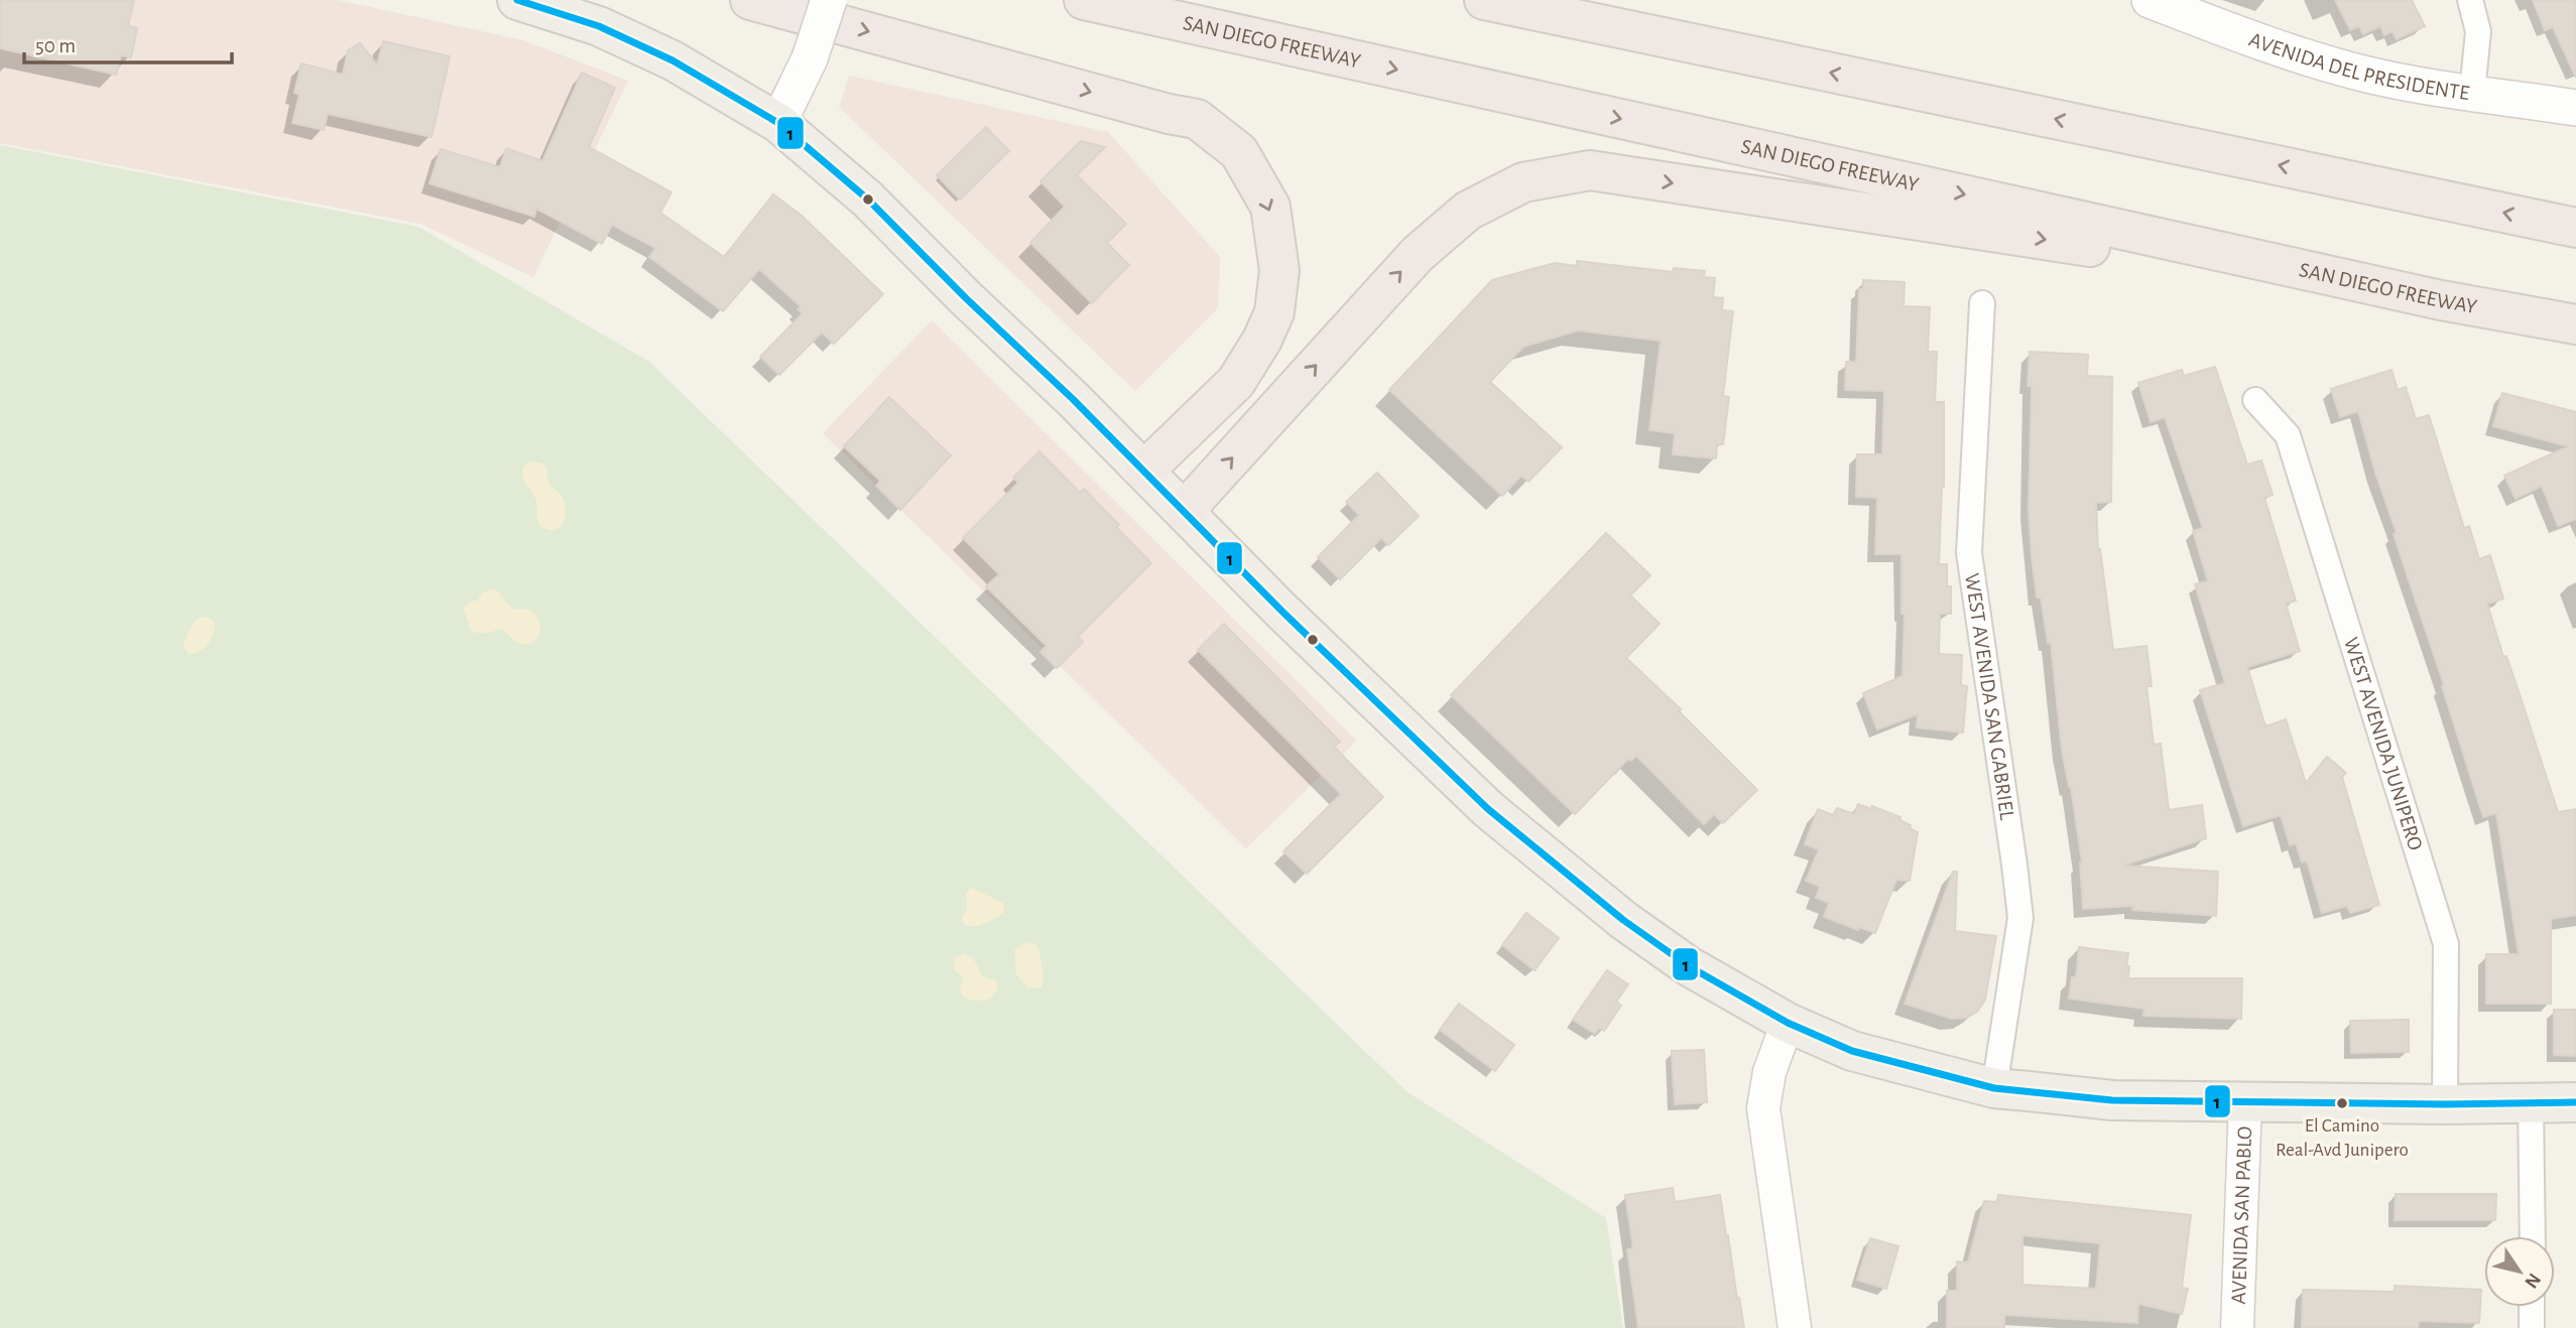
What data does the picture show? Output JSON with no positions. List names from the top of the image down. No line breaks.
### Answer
{"streets":{"highway":["SAN DIEGO FREEWAY"],"main road":["AVENIDA DEL PRESIDENTE"],"street":["WEST AVENIDA SAN GABRIEL","WEST AVENIDA JUNIPERO","AVENIDA SAN PABLO"]},"places":["El Camino Real-Avd Junipero"],"lines":["transit line 1"],"scale_bar":"50 m","north":"bottom right"}
